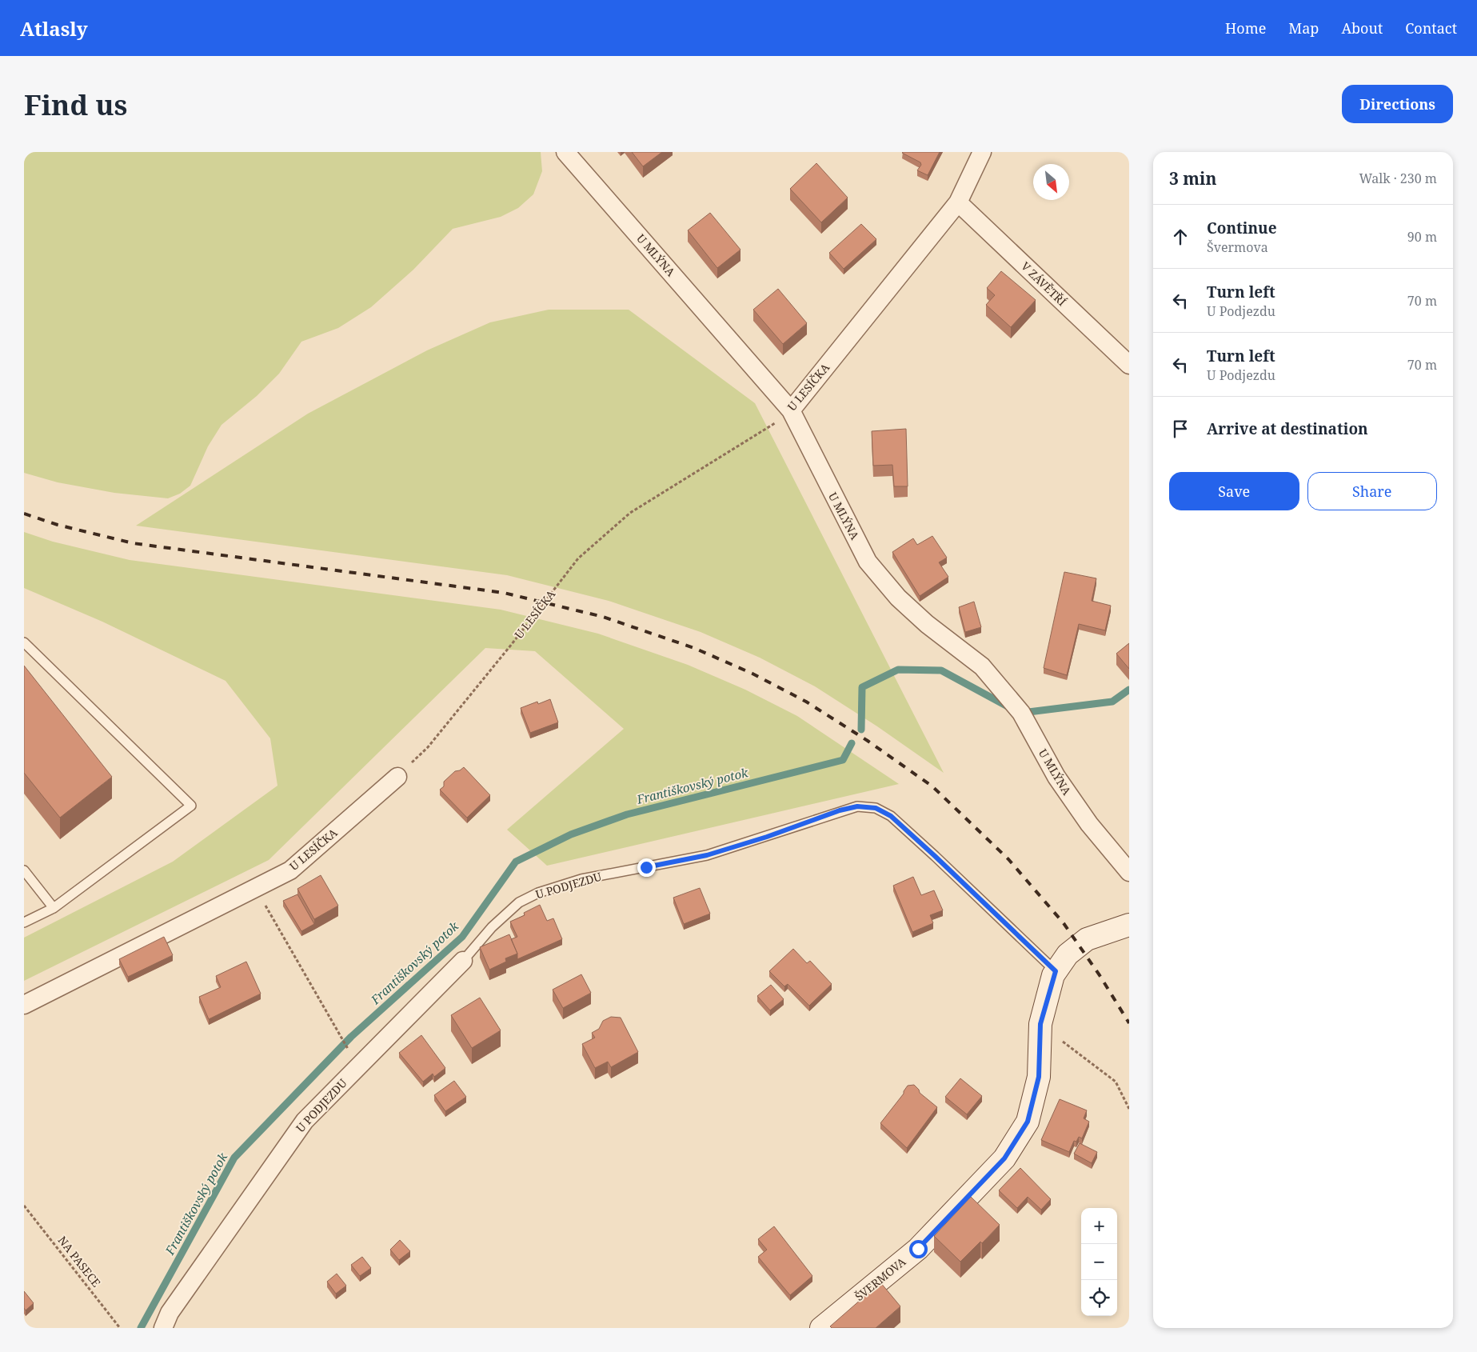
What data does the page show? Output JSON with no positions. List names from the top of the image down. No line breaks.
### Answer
{"streets":{"street":["U MLÝNA","V ZÁVĚTŘÍ","U LESÍČKA","U PODJEZDU","ŠVERMOVA"],"path":["NA PASECE"]},"crossings":[["U MLÝNA","U LESÍČKA"],["V ZÁVĚTŘÍ","U LESÍČKA"],["U PODJEZDU","ŠVERMOVA"]],"water":["Františkovský potok"],"north":"bottom right","page":{"header":"Atlasly","nav":["Home","Map","About","Contact"],"buttons":["Directions",["Save","Share"]],"title":"Find us","heading":["3 min","Walk · 230 m"],"list":[["Continue","Švermova","90 m"],["Turn left","U Podjezdu","70 m"],["Turn left","U Podjezdu","70 m"],"Arrive at destination"],"map_buttons":["+","−"]}}
